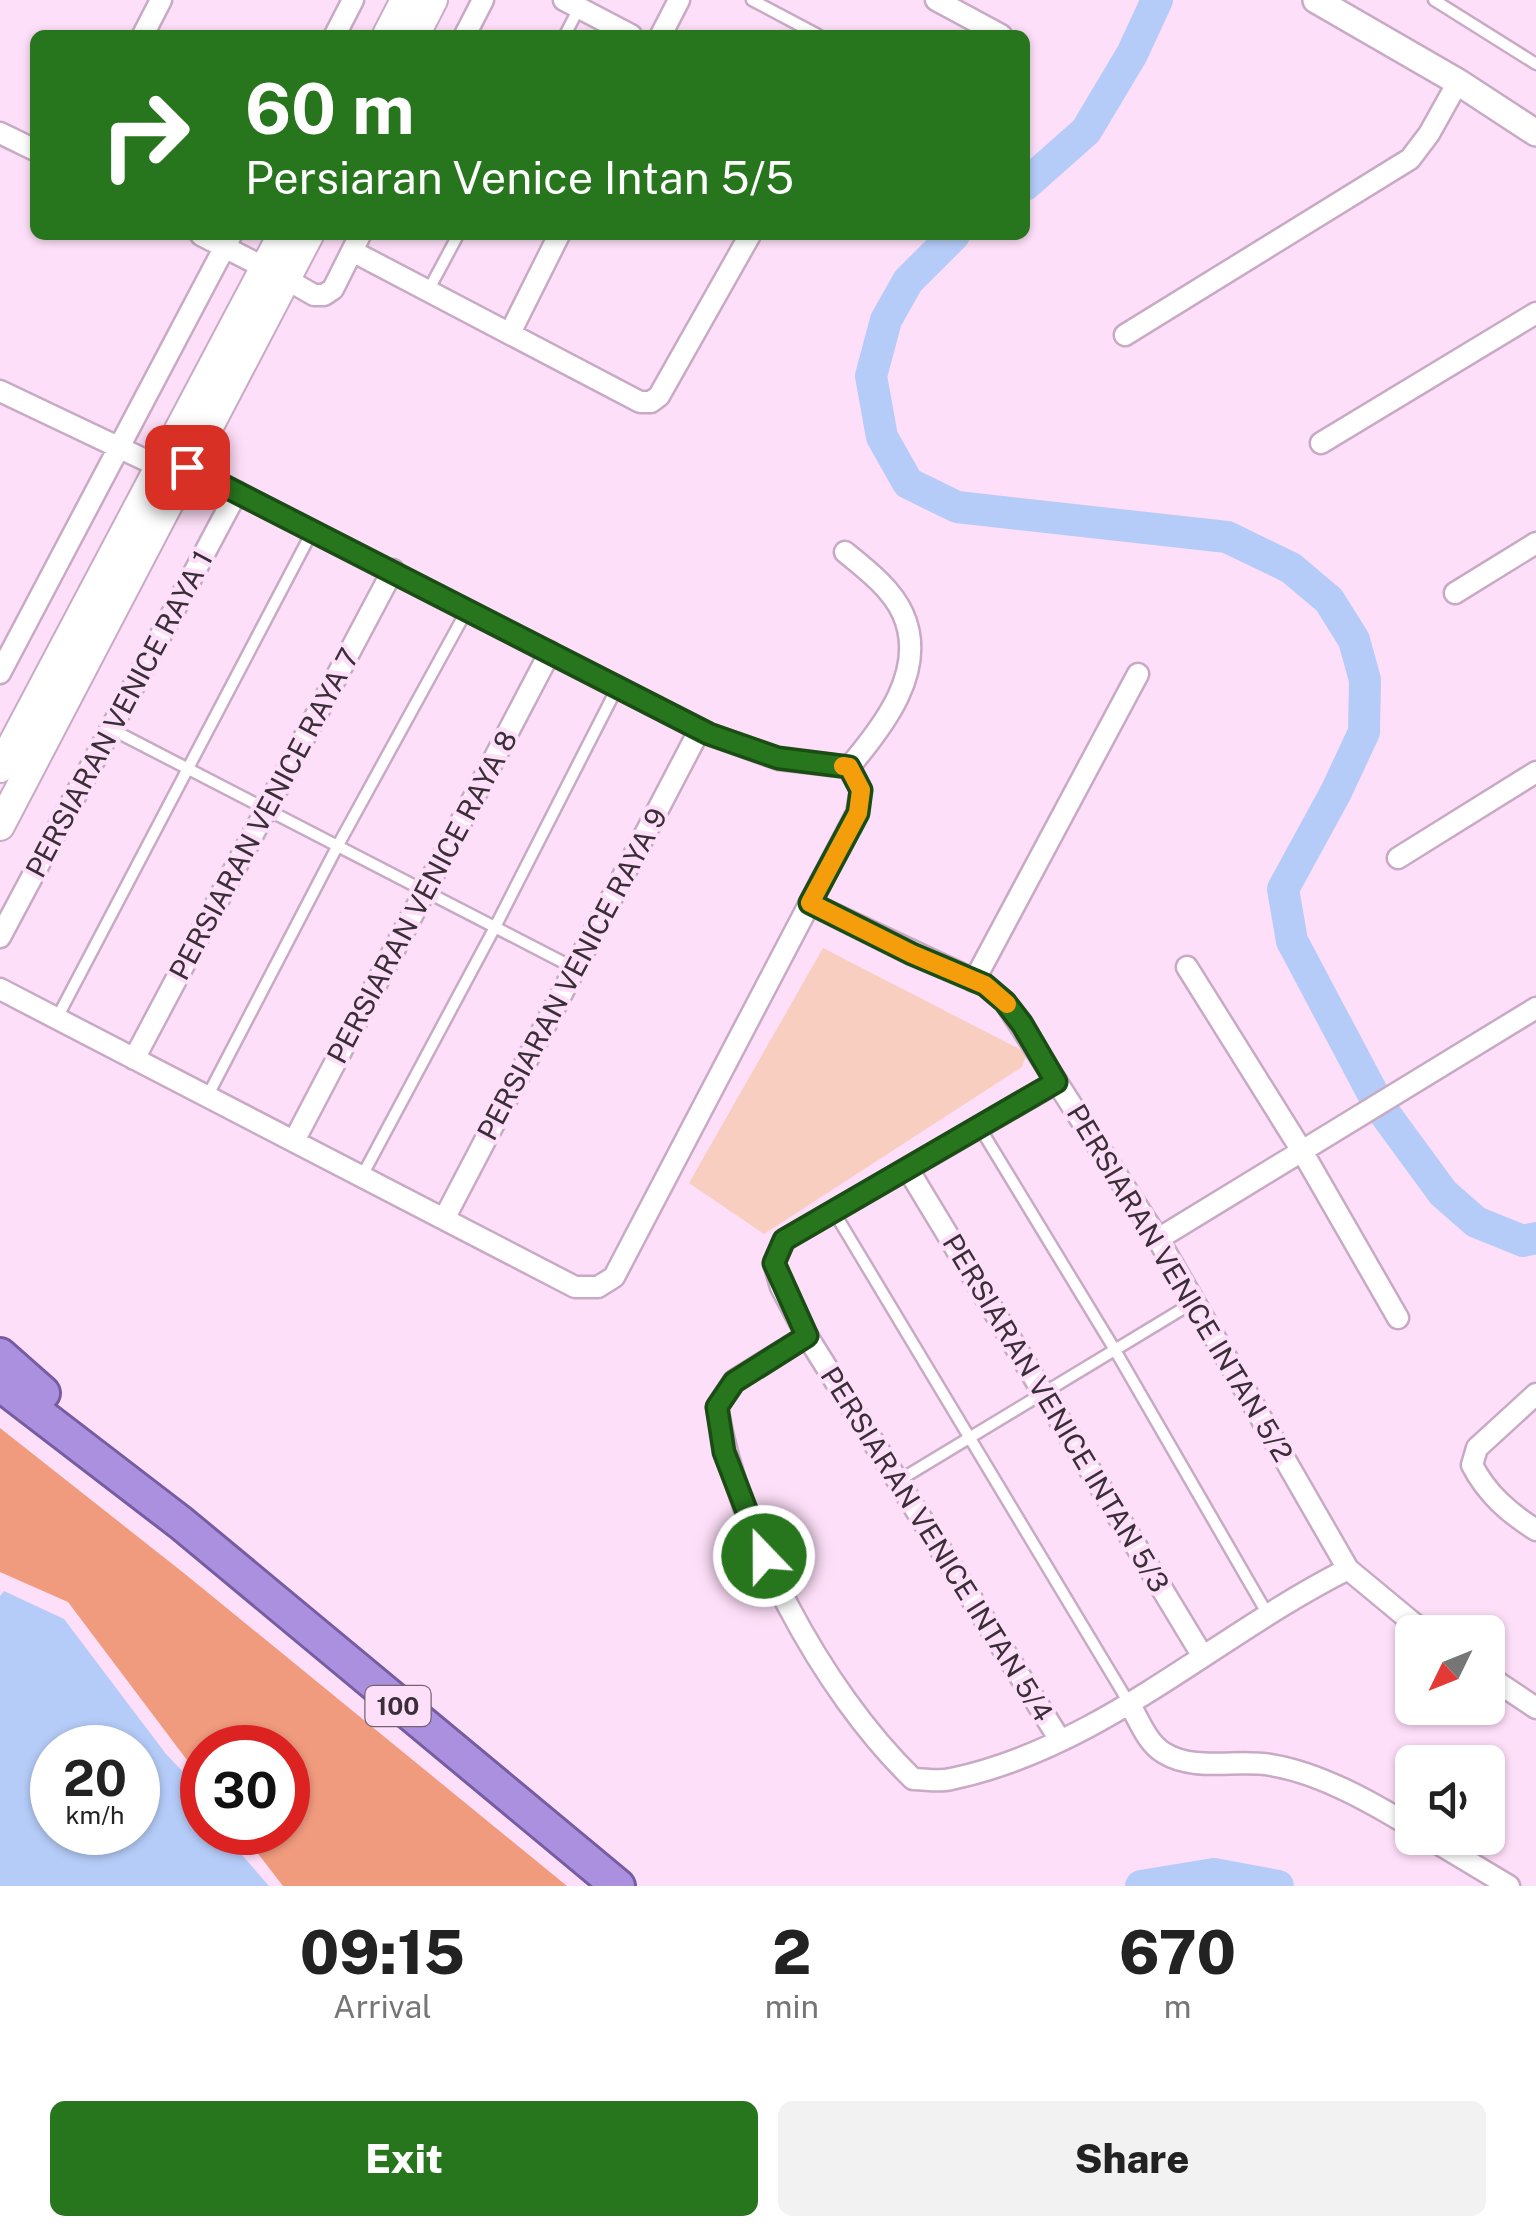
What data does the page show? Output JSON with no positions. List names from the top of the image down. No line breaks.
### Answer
{"streets":{"highway":["100"],"street":["PERSIARAN VENICE RAYA 1","PERSIARAN VENICE RAYA 7","PERSIARAN VENICE RAYA 8","PERSIARAN VENICE RAYA 9","PERSIARAN VENICE INTAN 5/2","PERSIARAN VENICE INTAN 5/3","PERSIARAN VENICE INTAN 5/4"]},"north":"bottom left","page":{"turn":["60 m","Persiaran Venice Intan 5/5"],"speed":"20 km/h","limit":"30","eta":["09:15","Arrival","2","min","670","m"],"buttons":["Exit","Share"]}}
